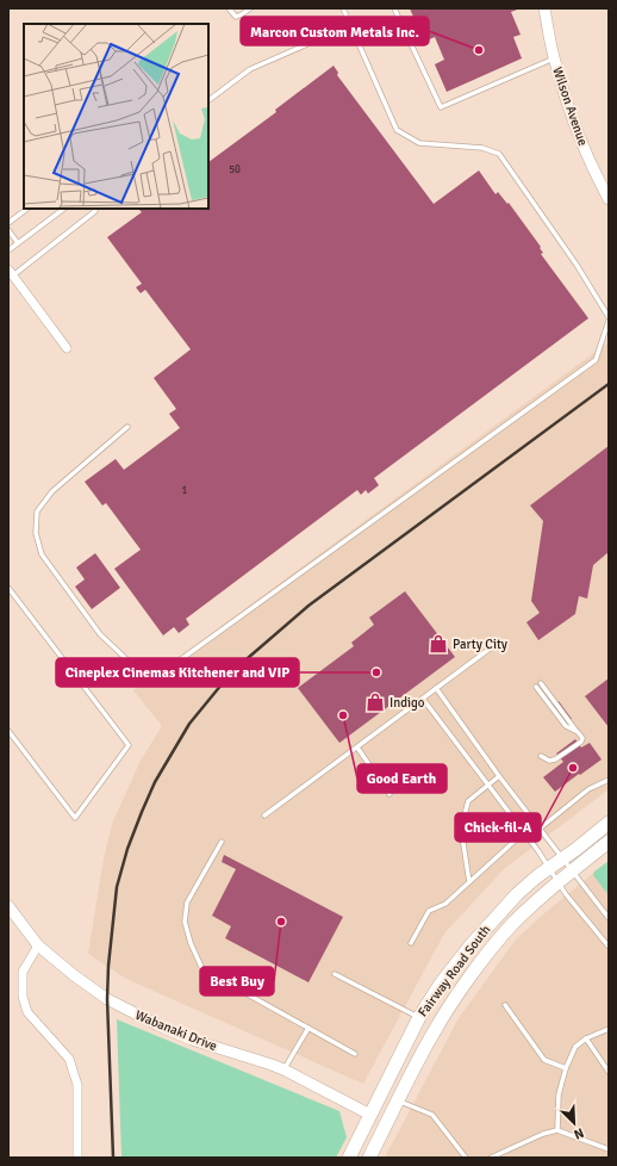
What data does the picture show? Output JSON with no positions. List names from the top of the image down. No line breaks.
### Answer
{"streets":{"main road":["Fairway Road South"],"street":["Wilson Avenue","Wabanaki Drive"]},"crossings":[["Fairway Road South","Wabanaki Drive"]],"places":{"other":["Marcon Custom Metals Inc.","Cineplex Cinemas Kitchener and VIP","Good Earth","Chick-fil-A","Best Buy"],"shop":["Party City","Indigo"]},"house_numbers":["50","1"],"north":"bottom right"}
